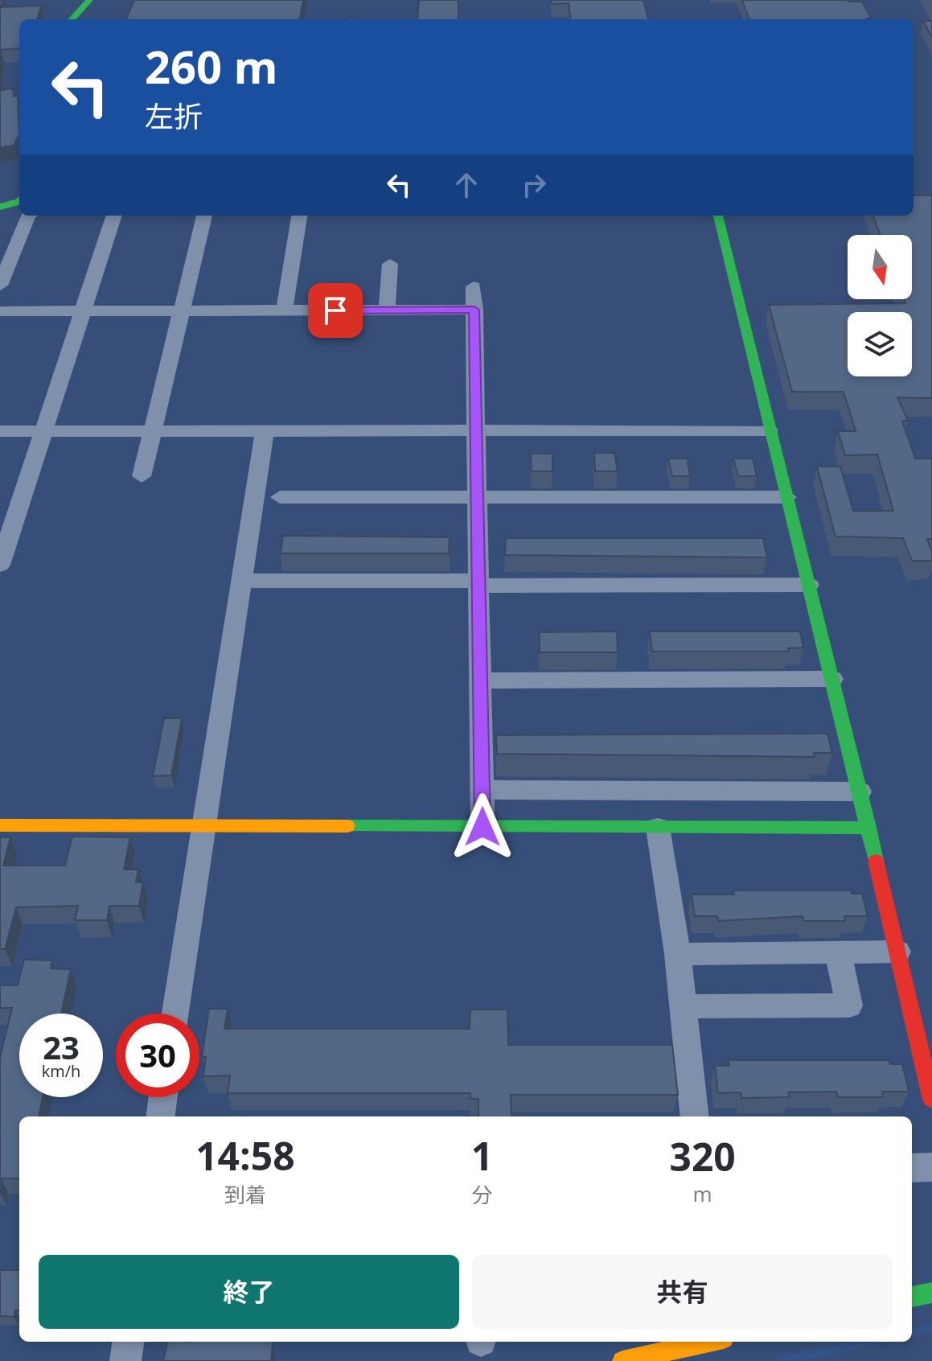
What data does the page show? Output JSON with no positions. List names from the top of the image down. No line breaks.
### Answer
{"north":"bottom","page":{"turn":["260 m","左折"],"speed":"23 km/h","limit":"30","eta":["14:58","到着","1","分","320","m"],"buttons":["終了","共有"]}}
